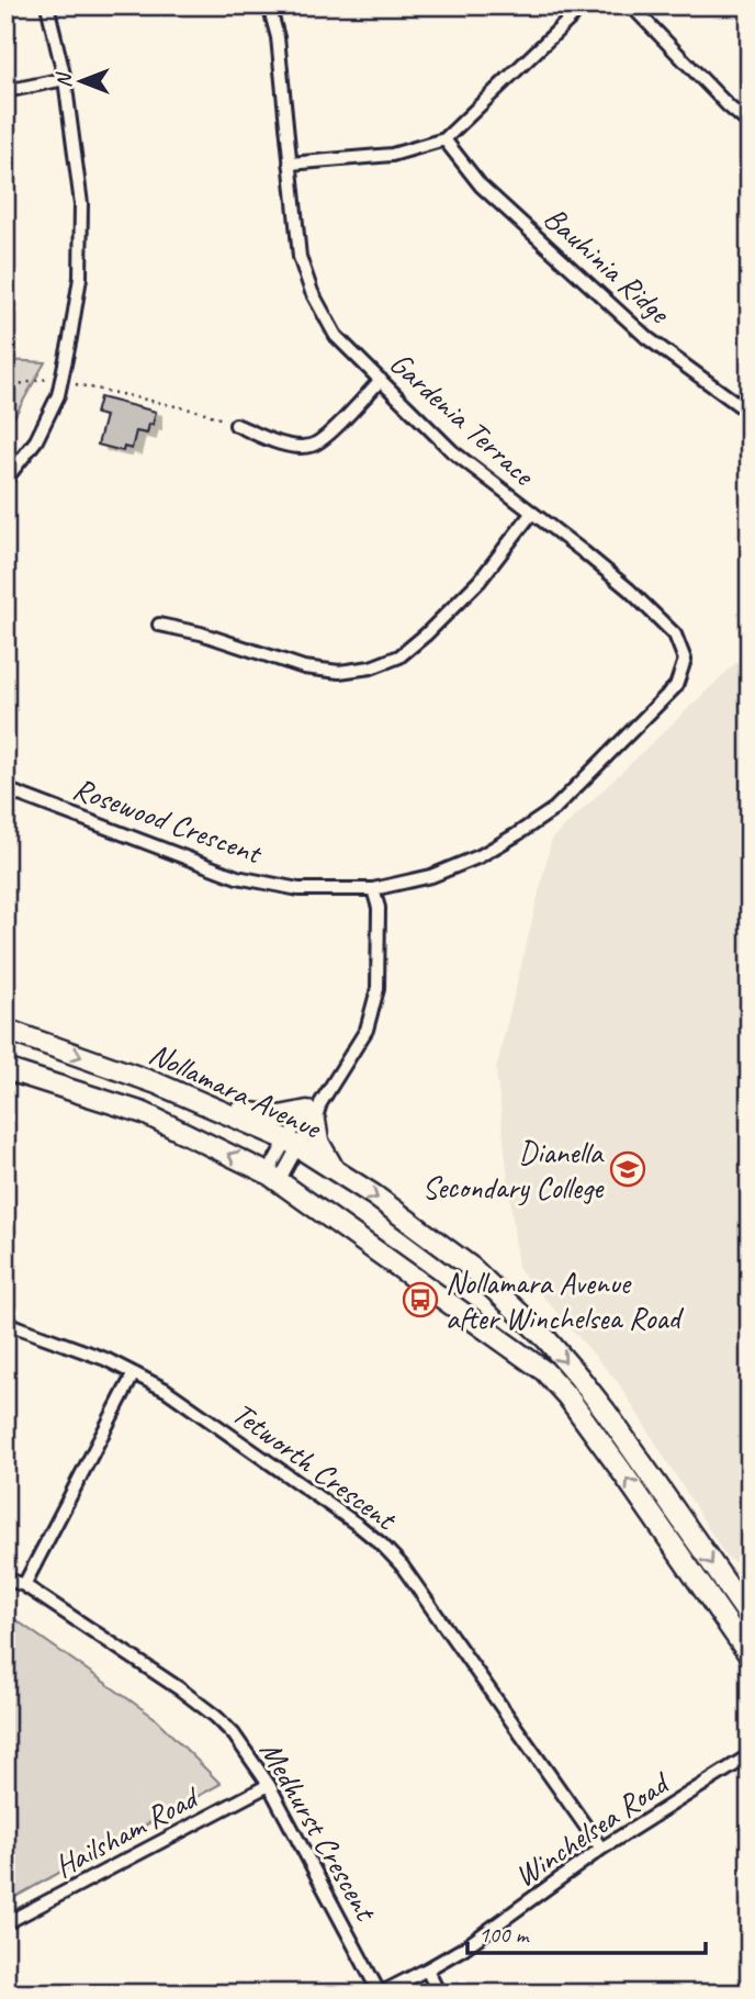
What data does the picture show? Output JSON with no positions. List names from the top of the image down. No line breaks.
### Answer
{"streets":{"main road":["Nollamara Avenue"],"street":["Bauhinia Ridge","Gardenia Terrace","Rosewood Crescent","Tetworth Crescent","Medhurst Crescent","Winchelsea Road","Hailsham Road"]},"crossings":[["Gardenia Terrace","Rosewood Crescent"],["Tetworth Crescent","Winchelsea Road"],["Medhurst Crescent","Winchelsea Road"],["Medhurst Crescent","Hailsham Road"]],"places":{"school or university":["Dianella Secondary College"],"bus stop":["Nollamara Avenue after Winchelsea Road"]},"scale_bar":"100 m","north":"left"}
